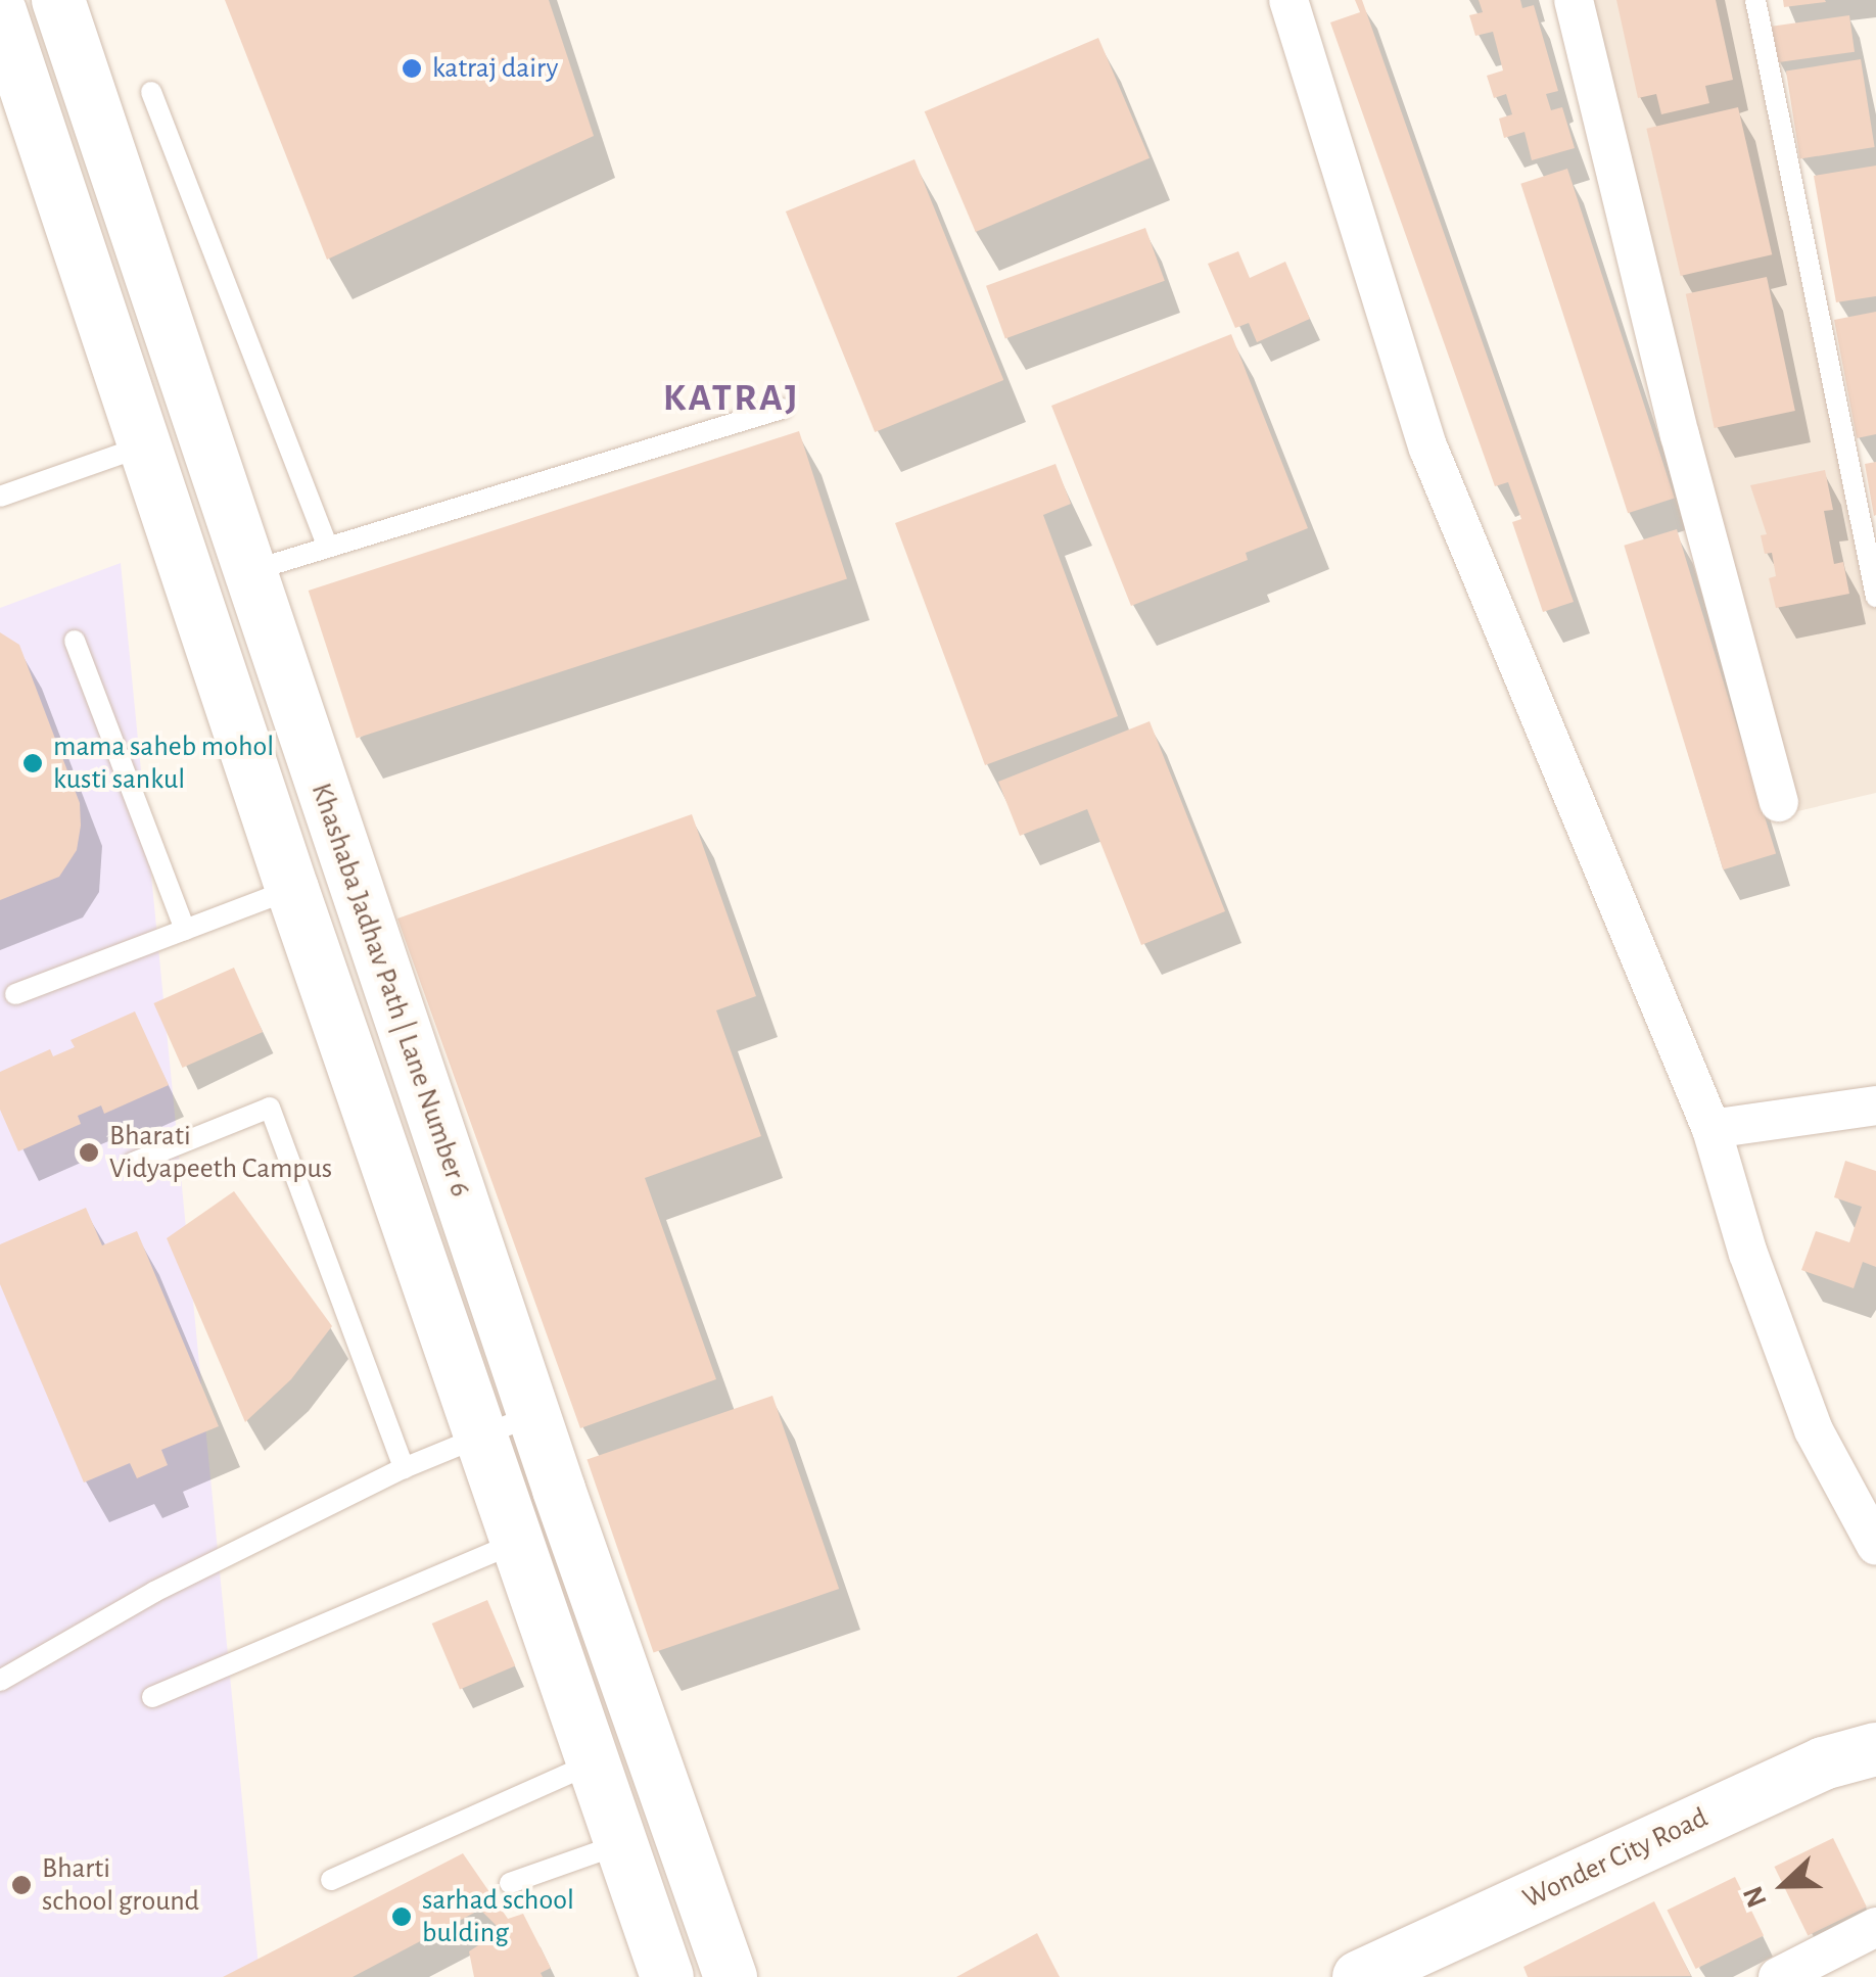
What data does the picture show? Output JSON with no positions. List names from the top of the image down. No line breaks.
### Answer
{"streets":{"street":["Khashaba Jadhav Path | Lane Number 6","Wonder City Road"]},"districts":["KATRAJ"],"places":["katraj dairy","mama saheb mohol kusti sankul","Bharati Vidyapeeth Campus","Bharti school ground","sarhad school bulding"],"north":"left"}
